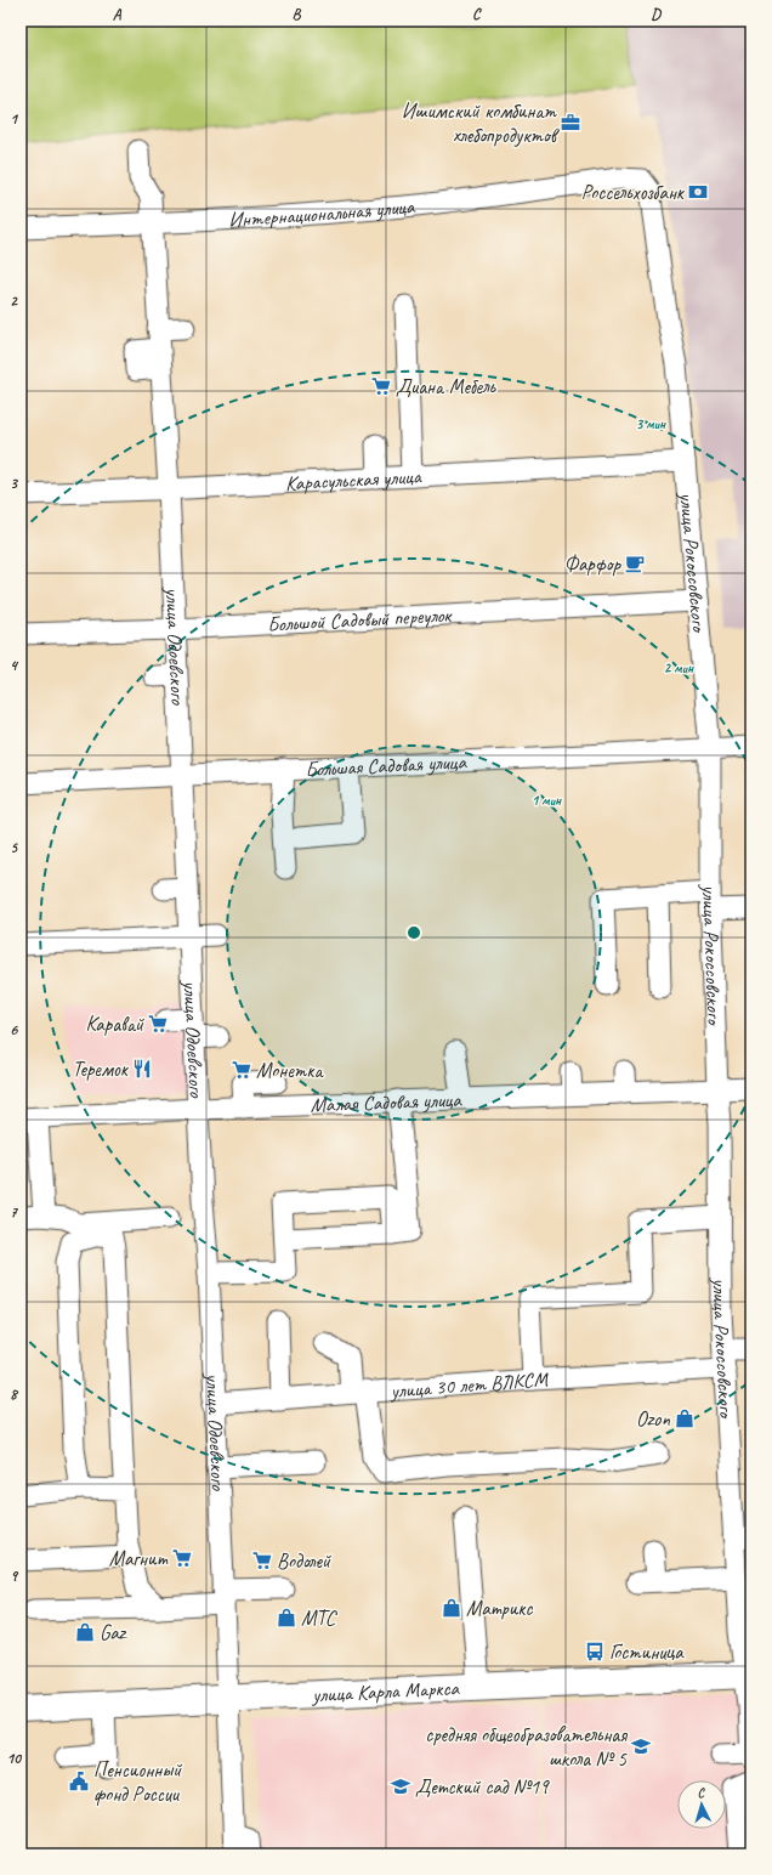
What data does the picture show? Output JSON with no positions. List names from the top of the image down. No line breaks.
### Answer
{"streets":{"main road":["улица Карла Маркса"],"street":["Интернациональная улица","Карасульская улица","улица Рокоссовского","Большой Садовый переулок","улица Одоевского","Большая Садовая улица","Малая Садовая улица","улица 30 лет ВЛКСМ"]},"crossings":[["Интернациональная улица","улица Рокоссовского"],["Интернациональная улица","улица Одоевского"],["Карасульская улица","улица Рокоссовского"],["Карасульская улица","улица Одоевского"],["улица Рокоссовского","Большой Садовый переулок"],["улица Рокоссовского","Большая Садовая улица"],["улица Рокоссовского","Малая Садовая улица"],["улица Рокоссовского","улица 30 лет ВЛКСМ"],["улица Рокоссовского","улица Карла Маркса"],["Большой Садовый переулок","улица Одоевского"],["улица Одоевского","Большая Садовая улица"],["улица Одоевского","Малая Садовая улица"],["улица Одоевского","улица 30 лет ВЛКСМ"],["улица Одоевского","улица Карла Маркса"]],"places":{"office":["Ишимский комбинат хлебопродуктов"],"bank":["Россельхозбанк"],"supermarket":["Диана Мебель","Каравай","Монетка","Магнит","Водолей"],"cafe":["Фарфор"],"restaurant":["Теремок"],"shop":["Ozon","Матрикс","МТС","Gaz"],"bus stop":["Гостиница"],"school or university":["средняя общеобразовательная школа № 5","Детский сад №19"],"public building":["Пенсионный фонд России"]},"north":"top","grid":{"columns":["A","B","C","D"],"rows":["1","2","3","4","5","6","7","8","9","10"]},"rings":["3 мин","2 мин","1 мин"]}
